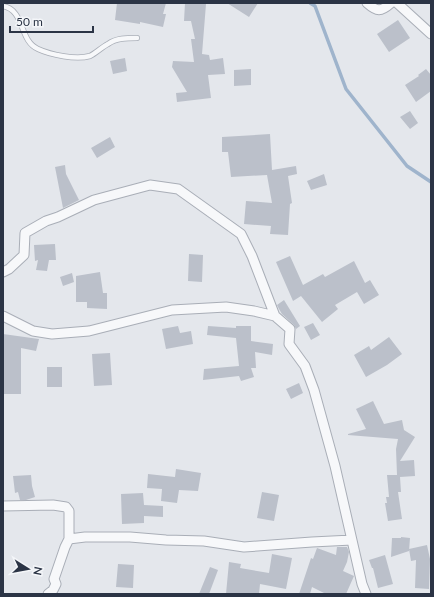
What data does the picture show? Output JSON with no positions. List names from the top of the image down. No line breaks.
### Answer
{"scale_bar":"50 m","north":"right"}
